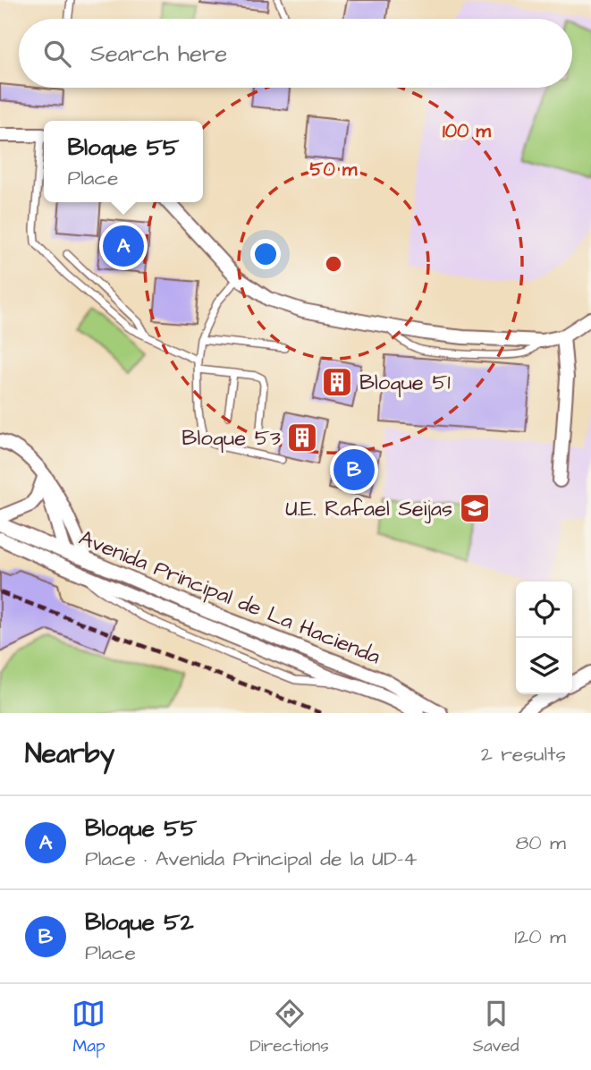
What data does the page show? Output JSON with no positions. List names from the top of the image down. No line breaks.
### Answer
{"streets":{"street":["Avenida Principal de La Hacienda"]},"places":{"building":["Bloque 51","Bloque 53"],"school or university":["U.E. Rafael Seijas"]},"page":{"search":"Search here","popup":["Bloque 55","Place"],"pins":["A","B"],"heading":["Nearby","2 results"],"list":[{"mark":"A","name":"Bloque 55","note":"Place · Avenida Principal de la UD-4","value":"80 m"},{"mark":"B","name":"Bloque 52","note":"Place","value":"120 m"}],"nav":["Map","Directions","Saved"]},"rings":["100 m","50 m"]}
